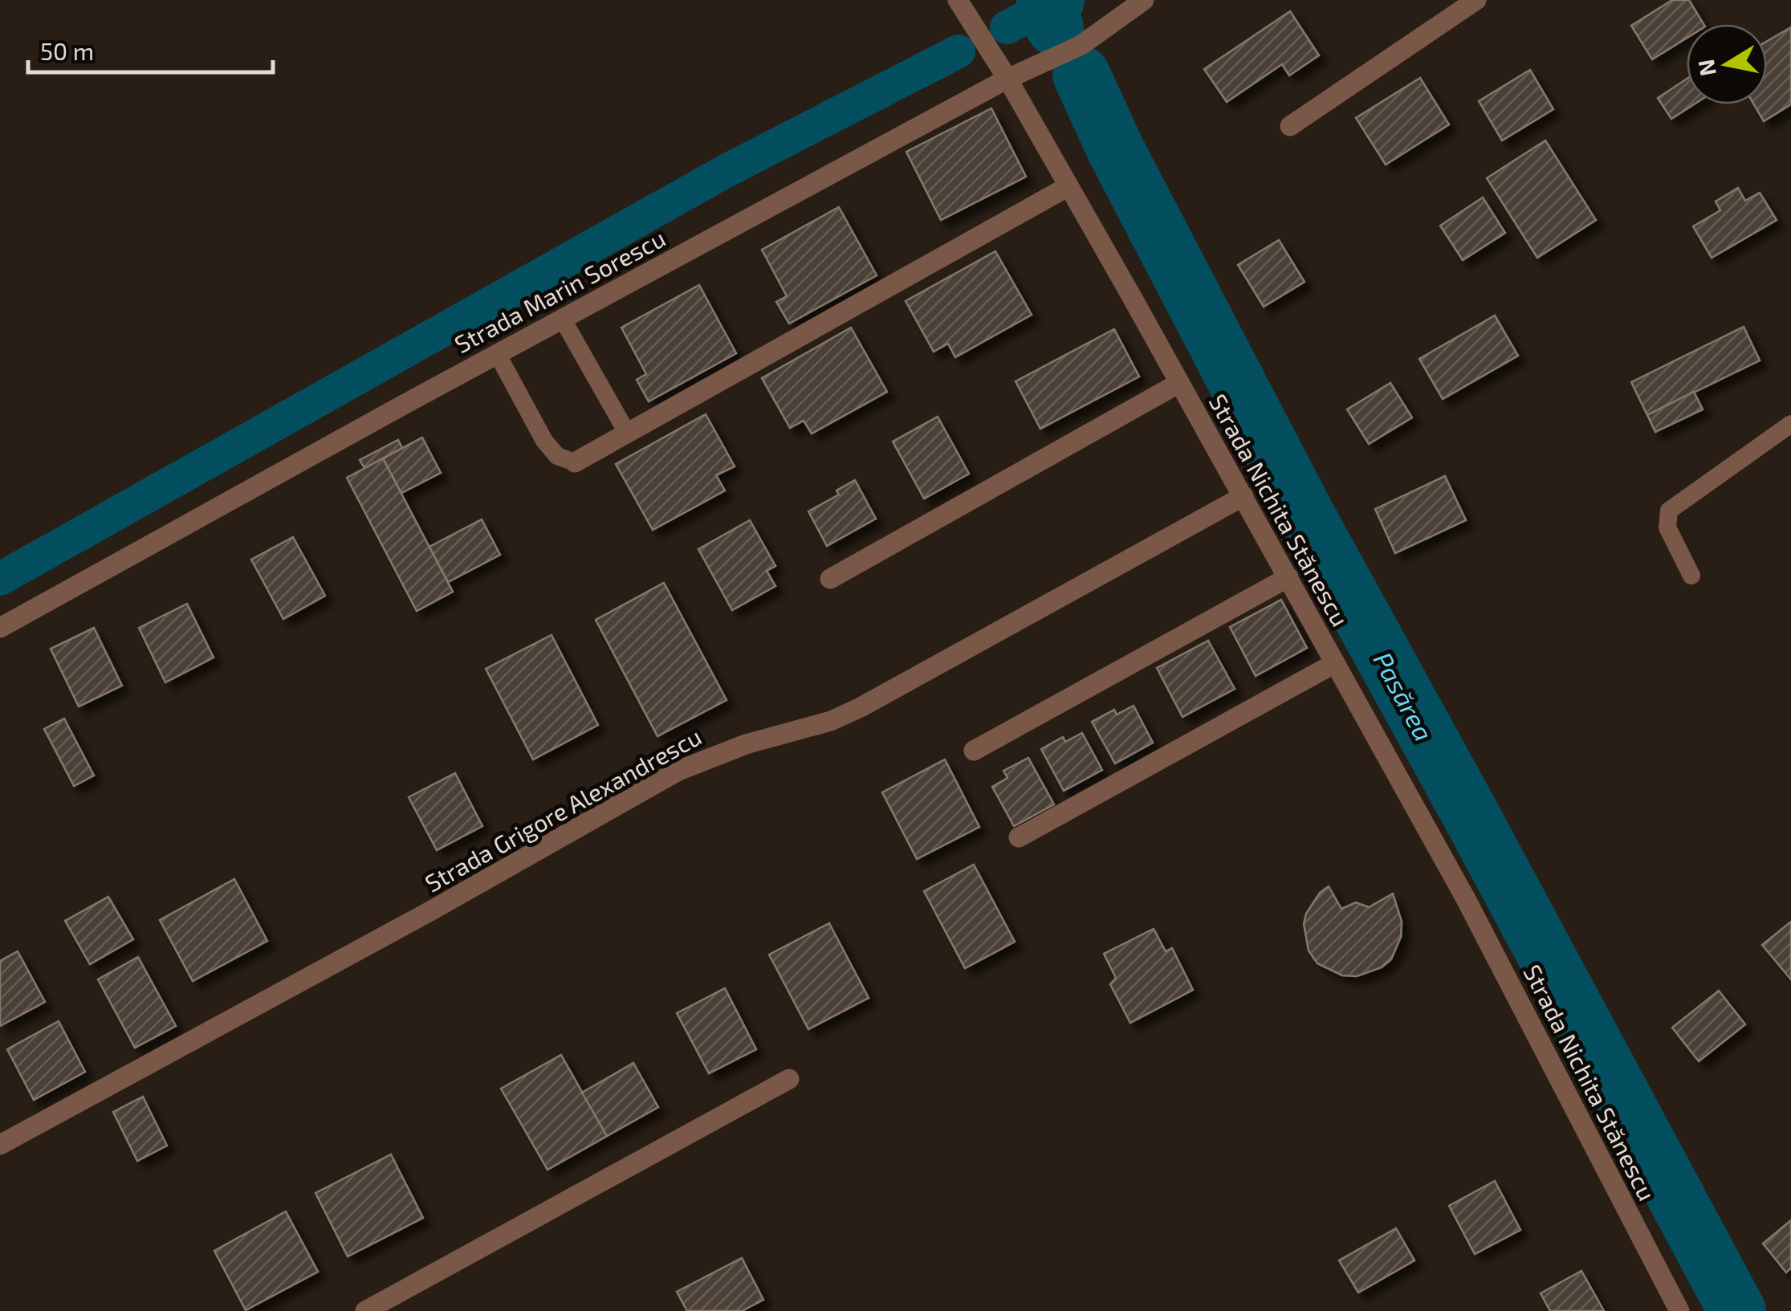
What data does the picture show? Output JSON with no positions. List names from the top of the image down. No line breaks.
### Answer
{"streets":{"street":["Strada Marin Sorescu","Strada Nichita Stănescu","Strada Grigore Alexandrescu"]},"crossings":[["Strada Marin Sorescu","Strada Nichita Stănescu"],["Strada Nichita Stănescu","Strada Grigore Alexandrescu"]],"water":["Pasărea"],"scale_bar":"50 m","north":"left"}
